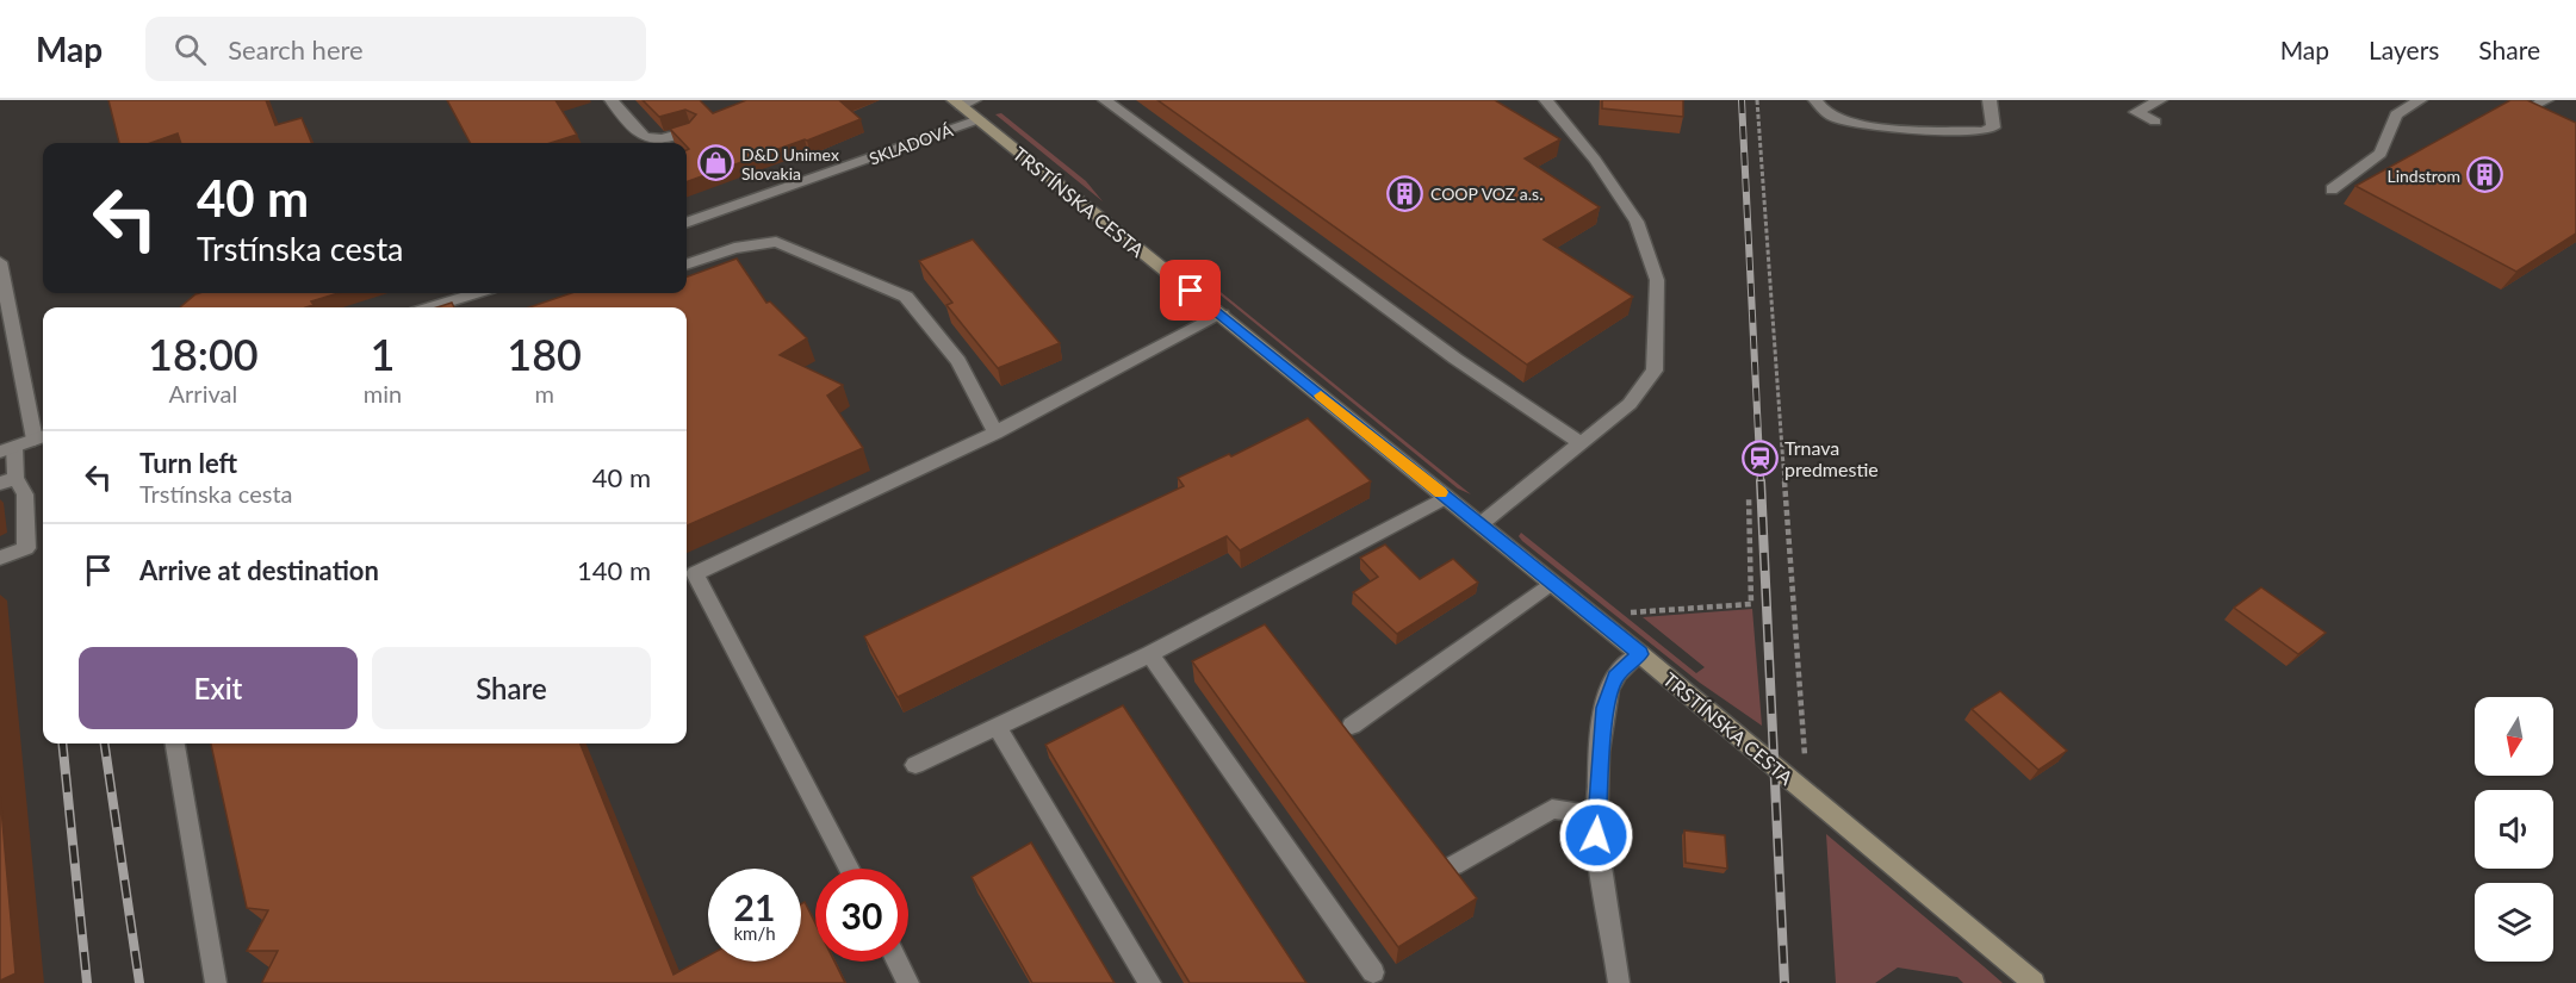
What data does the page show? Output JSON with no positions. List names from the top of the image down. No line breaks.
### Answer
{"streets":{"main road":["TRSTÍNSKA CESTA"],"street":["SKLADOVÁ"]},"crossings":[["SKLADOVÁ","TRSTÍNSKA CESTA"]],"places":{"shop":["D&D Unimex Slovakia"],"building":["Lindstrom","COOP VOZ a.s."],"station":["Trnava predmestie"]},"north":"bottom","page":{"header":"Map","search":"Search here","nav":["Map","Layers","Share"],"turn":["40 m","Trstínska cesta"],"eta":["18:00","Arrival","1","min","180","m"],"list":[{"name":"Turn left","note":"Trstínska cesta","value":"40 m"},{"name":"Arrive at destination","value":"140 m"}],"buttons":["Exit","Share"],"speed":"21 km/h","limit":"30"}}
